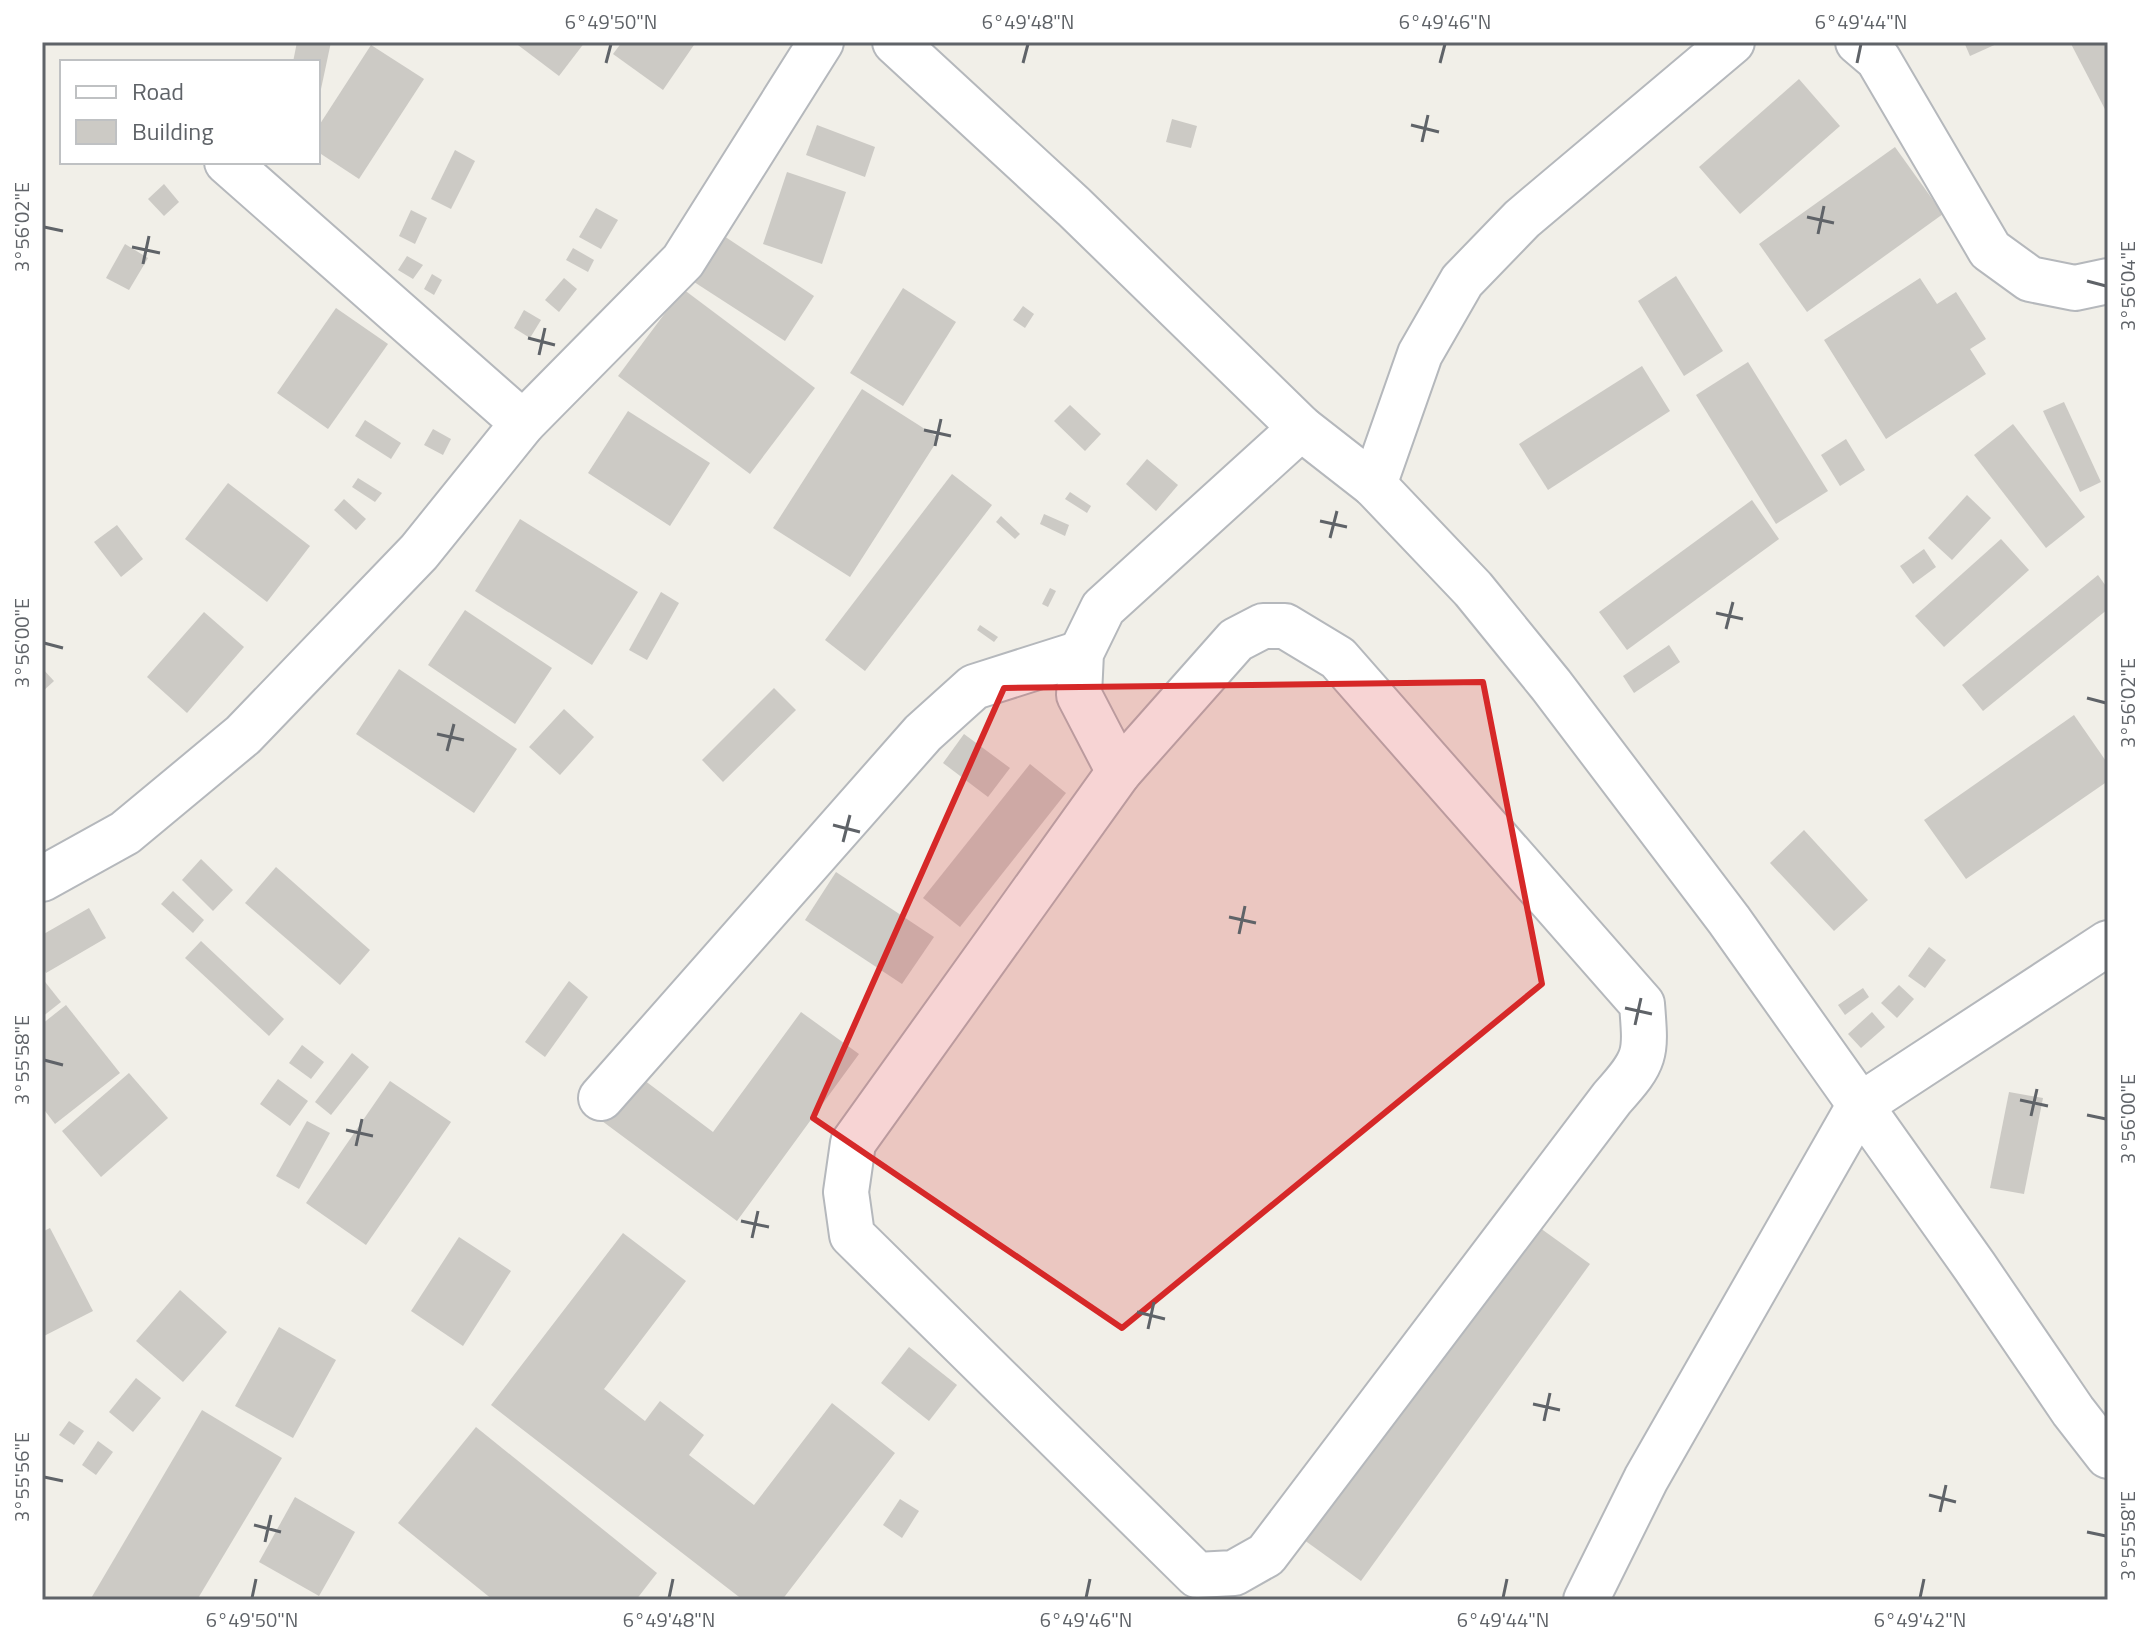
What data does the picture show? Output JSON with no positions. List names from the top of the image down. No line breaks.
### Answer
{"legend":["Road","Building"],"coordinates":["6°49'50\"N","6°49'48\"N","6°49'46\"N","6°49'44\"N","3°56'02\"E","3°56'04\"E","3°56'00\"E","3°55'58\"E","3°55'56\"E","6°49'42\"N"]}
